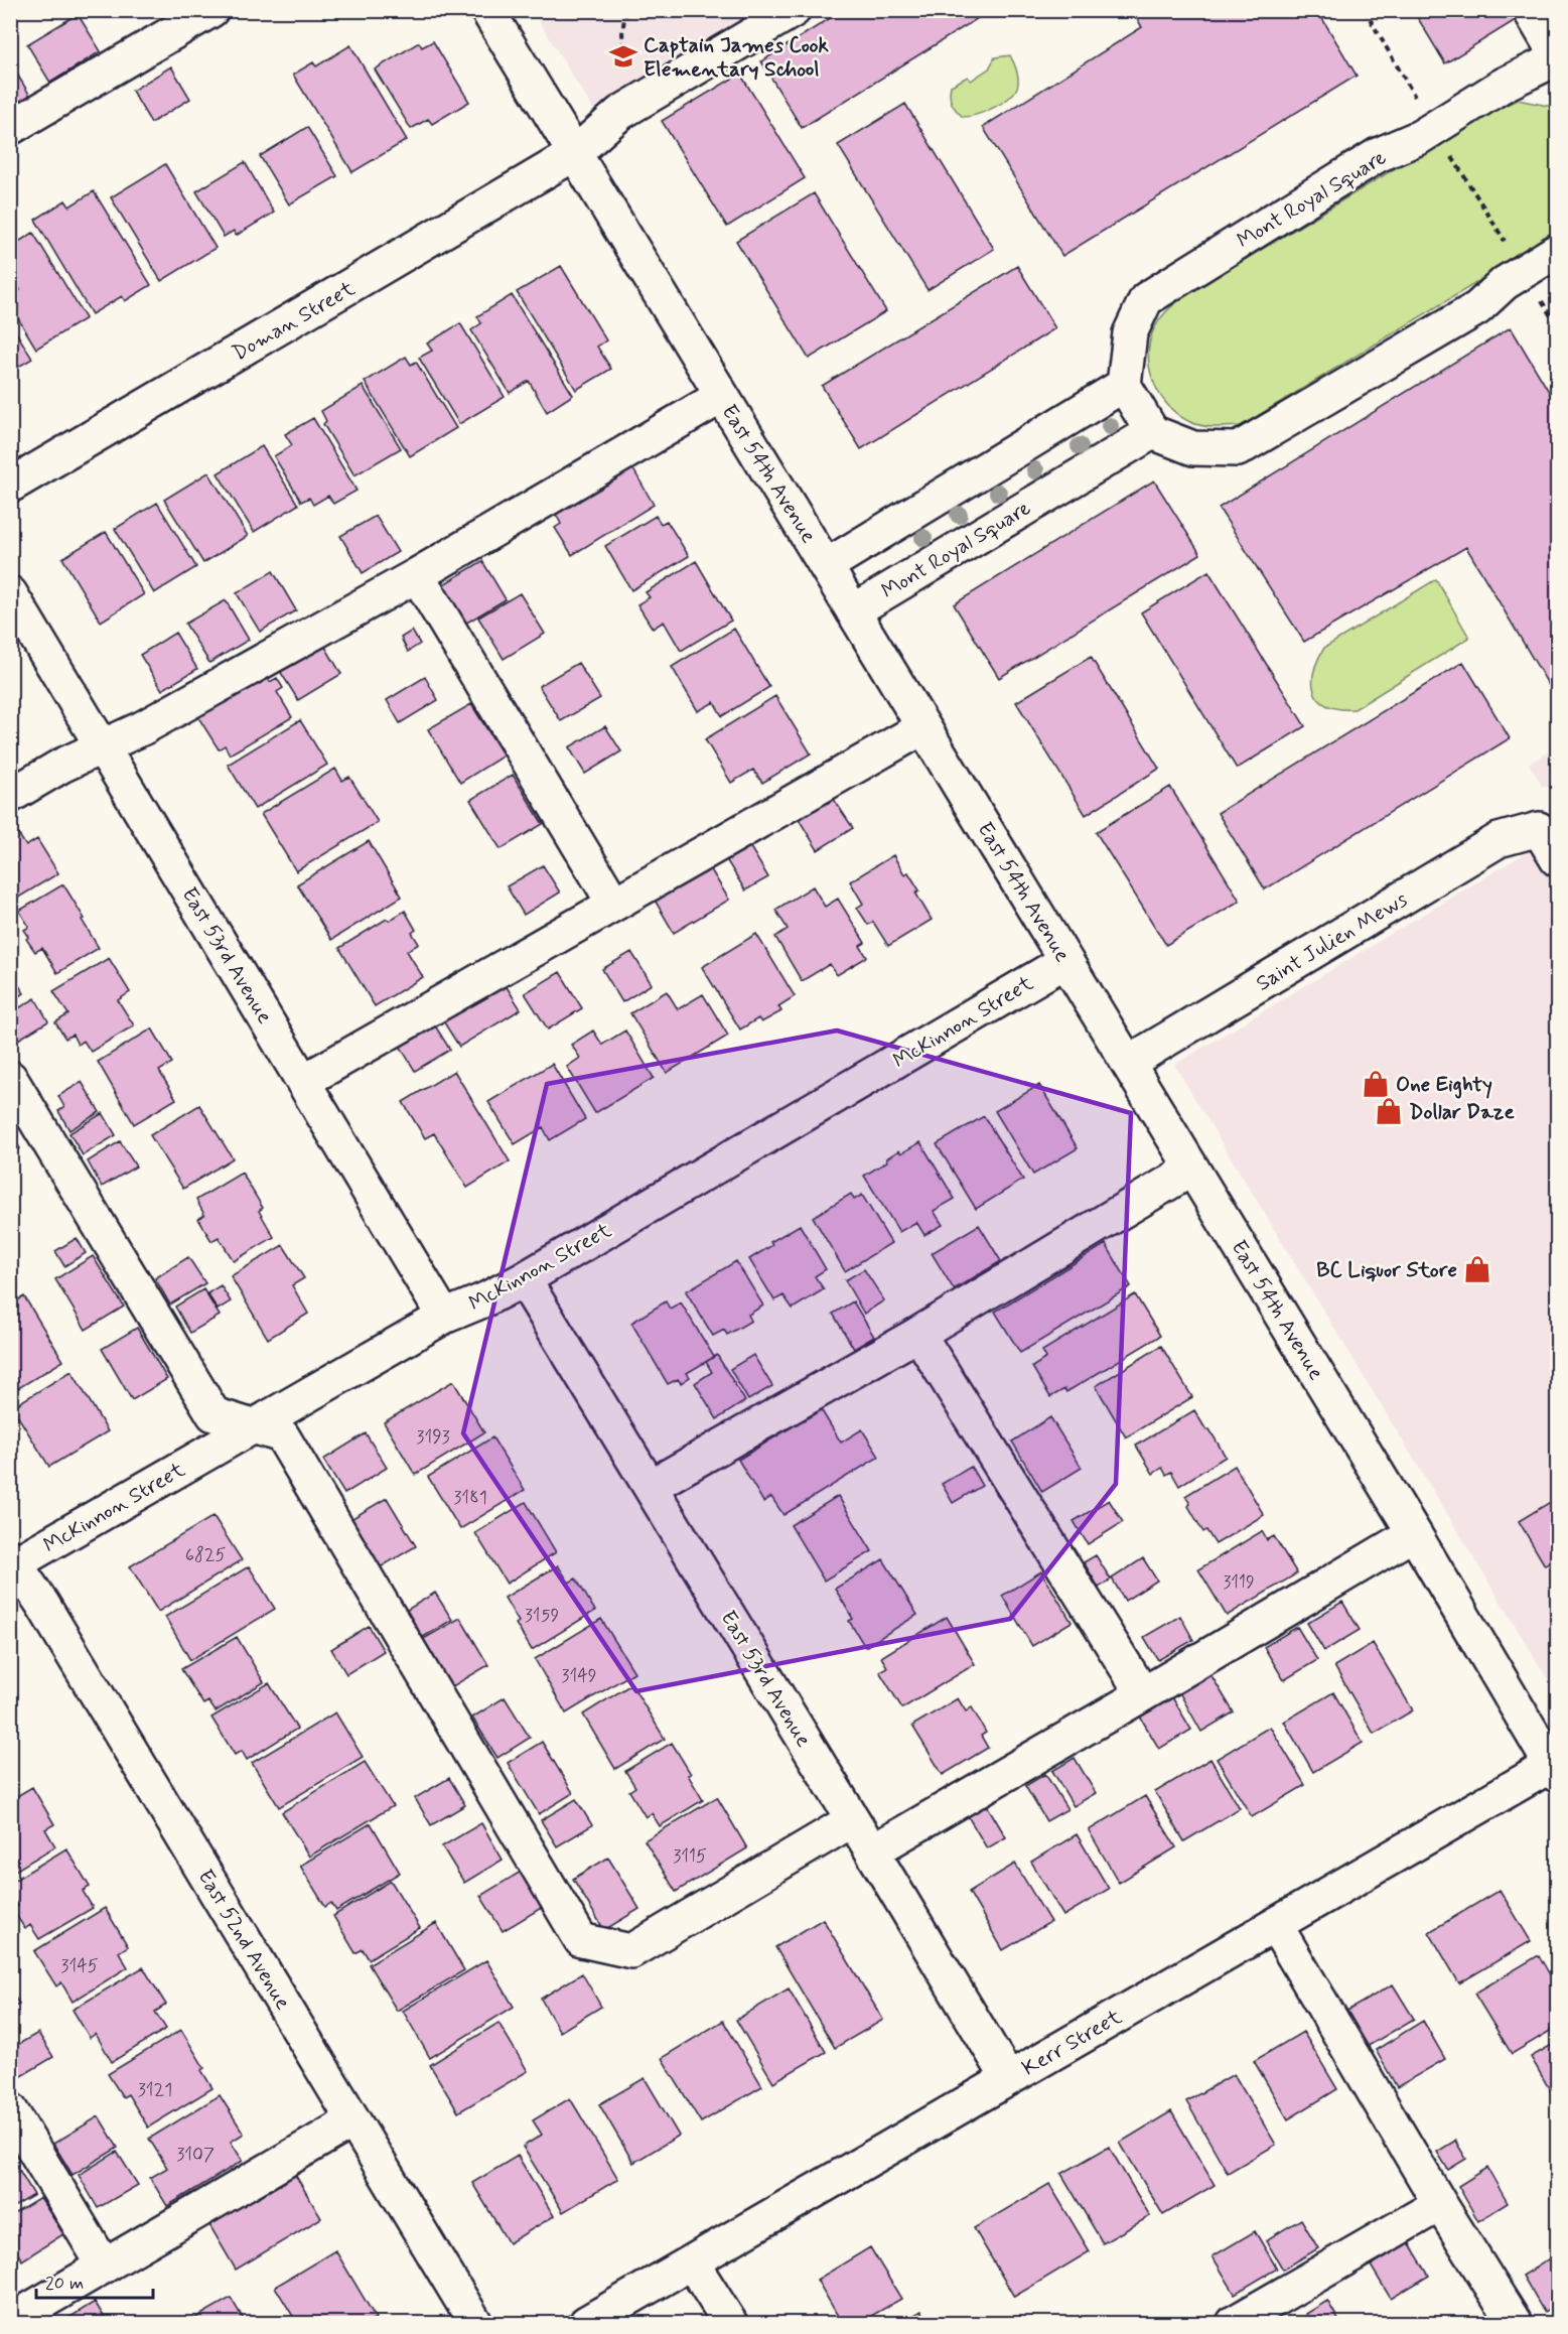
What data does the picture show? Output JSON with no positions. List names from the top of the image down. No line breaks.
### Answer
{"streets":{"street":["Mont Royal Square","Doman Street","East 54th Avenue","Saint Julien Mews","East 53rd Avenue","McKinnon Street","East 52nd Avenue","Kerr Street"]},"crossings":[["Mont Royal Square","East 54th Avenue"],["Doman Street","East 54th Avenue"],["East 54th Avenue","Saint Julien Mews"],["East 54th Avenue","McKinnon Street"],["East 54th Avenue","Kerr Street"],["East 53rd Avenue","McKinnon Street"],["East 53rd Avenue","Kerr Street"],["McKinnon Street","East 52nd Avenue"]],"places":{"school or university":["Captain James Cook Elementary School"],"shop":["One Eighty","Dollar Daze","BC Liquor Store"]},"house_numbers":["3193","3181","6825","3119","3159","3149","3115","3145","3121","3107"],"scale_bar":"20 m"}
